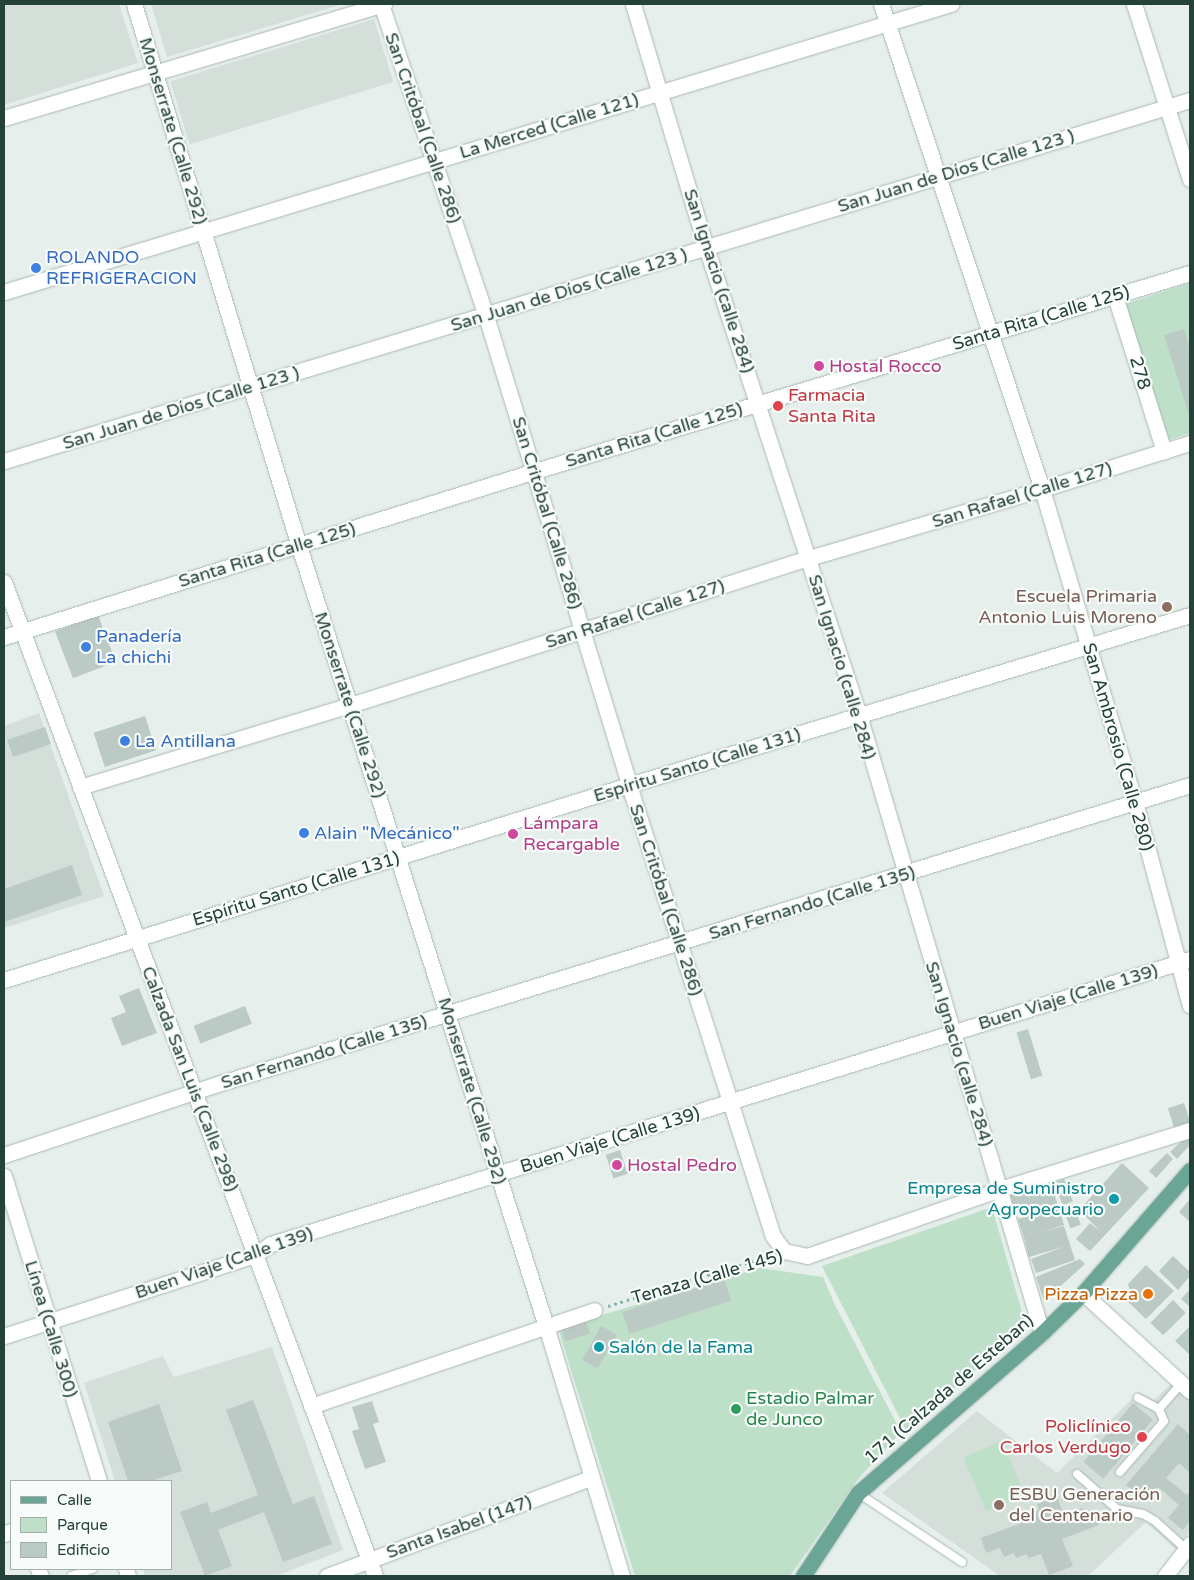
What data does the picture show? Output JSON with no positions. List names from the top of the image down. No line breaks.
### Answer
{"streets":{"main road":["171 (Calzada de Esteban)"],"street":["La Merced (Calle 121)","San Critóbal (Calle 286)","Monserrate (Calle 292)","San Juan de Díos (Calle 123 )","San Ignacio (calle 284)","Santa Rita (Calle 125)","278","San Rafael (Calle 127)","San Ambrosio (Calle 280)","Espíritu Santo (Calle 131)","San Fernando (Calle 135)","Buen Viaje (Calle 139)","Calzada San Luis (Calle 298)","Tenaza (Calle 145)","Línea (Calle 300)","Santa Isabel (147)"]},"crossings":[["La Merced (Calle 121)","San Critóbal (Calle 286)"],["La Merced (Calle 121)","Monserrate (Calle 292)"],["La Merced (Calle 121)","San Ignacio (calle 284)"],["La Merced (Calle 121)","San Ambrosio (Calle 280)"],["San Critóbal (Calle 286)","San Juan de Díos (Calle 123 )"],["San Critóbal (Calle 286)","Santa Rita (Calle 125)"],["San Critóbal (Calle 286)","San Rafael (Calle 127)"],["San Critóbal (Calle 286)","Espíritu Santo (Calle 131)"],["San Critóbal (Calle 286)","San Fernando (Calle 135)"],["San Critóbal (Calle 286)","Buen Viaje (Calle 139)"],["San Critóbal (Calle 286)","Tenaza (Calle 145)"],["Monserrate (Calle 292)","San Juan de Díos (Calle 123 )"],["Monserrate (Calle 292)","Santa Rita (Calle 125)"],["Monserrate (Calle 292)","San Rafael (Calle 127)"],["Monserrate (Calle 292)","Espíritu Santo (Calle 131)"],["Monserrate (Calle 292)","San Fernando (Calle 135)"],["Monserrate (Calle 292)","Buen Viaje (Calle 139)"],["Monserrate (Calle 292)","Santa Isabel (147)"],["San Juan de Díos (Calle 123 )","San Ignacio (calle 284)"],["San Juan de Díos (Calle 123 )","San Ambrosio (Calle 280)"],["San Ignacio (calle 284)","Santa Rita (Calle 125)"],["San Ignacio (calle 284)","San Rafael (Calle 127)"],["San Ignacio (calle 284)","Espíritu Santo (Calle 131)"],["San Ignacio (calle 284)","San Fernando (Calle 135)"],["San Ignacio (calle 284)","Buen Viaje (Calle 139)"],["San Ignacio (calle 284)","Tenaza (Calle 145)"],["San Ignacio (calle 284)","171 (Calzada de Esteban)"],["Santa Rita (Calle 125)","278"],["Santa Rita (Calle 125)","San Ambrosio (Calle 280)"],["Santa Rita (Calle 125)","Calzada San Luis (Calle 298)"],["278","San Rafael (Calle 127)"],["San Rafael (Calle 127)","San Ambrosio (Calle 280)"],["San Rafael (Calle 127)","Calzada San Luis (Calle 298)"],["San Ambrosio (Calle 280)","Espíritu Santo (Calle 131)"],["San Ambrosio (Calle 280)","San Fernando (Calle 135)"],["San Ambrosio (Calle 280)","Buen Viaje (Calle 139)"],["Espíritu Santo (Calle 131)","Calzada San Luis (Calle 298)"],["San Fernando (Calle 135)","Calzada San Luis (Calle 298)"],["Buen Viaje (Calle 139)","Calzada San Luis (Calle 298)"],["Buen Viaje (Calle 139)","Línea (Calle 300)"],["Calzada San Luis (Calle 298)","Santa Isabel (147)"]],"places":["ROLANDO REFRIGERACION","Hostal Rocco","Farmacia Santa Rita","Escuela Primaria Antonio Luis Moreno","Panadería La chichi","La Antillana","Alain \"Mecánico\"","Lámpara Recargable","Hostal Pedro","Empresa de Suministro Agropecuario","Pizza Pizza","Salón de la Fama","Estadio Palmar de Junco","Policlínico Carlos Verdugo","ESBU Generación del Centenario"],"legend":["Calle","Parque","Edificio"]}
